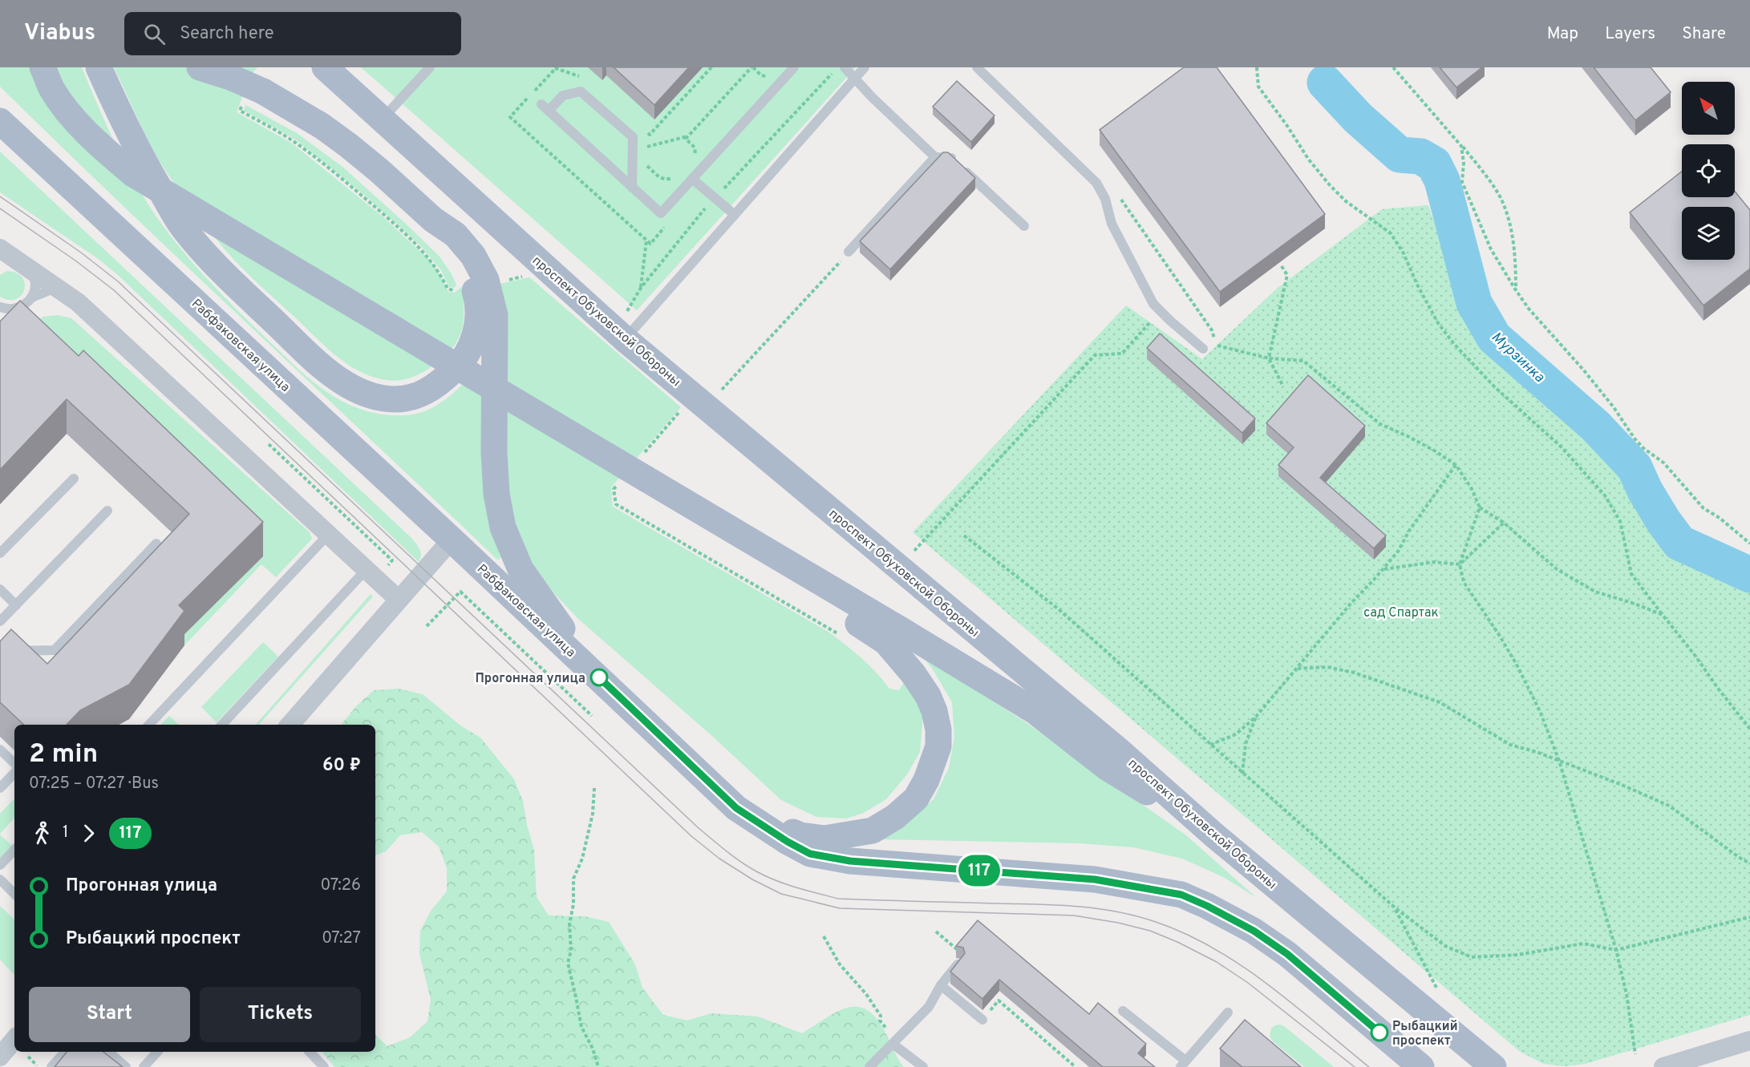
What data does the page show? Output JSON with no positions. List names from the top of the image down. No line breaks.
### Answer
{"streets":{"main road":["проспект Обуховской Обороны","Рабфаковская улица"]},"water":["Мурзинка"],"parks":["сад Спартак"],"places":["Прогонная улица","Рыбацкий проспект"],"lines":["bus line 117"],"north":"top left","page":{"header":"Viabus","search":"Search here","nav":["Map","Layers","Share"],"on_map":"117","heading":["2 min","07:25 – 07:27 · Bus","60 ₽"],"legs":["1","117"],"list":[{"name":"Прогонная улица","value":"07:26"},{"name":"Рыбацкий проспект","value":"07:27"}],"buttons":["Start","Tickets"]}}
